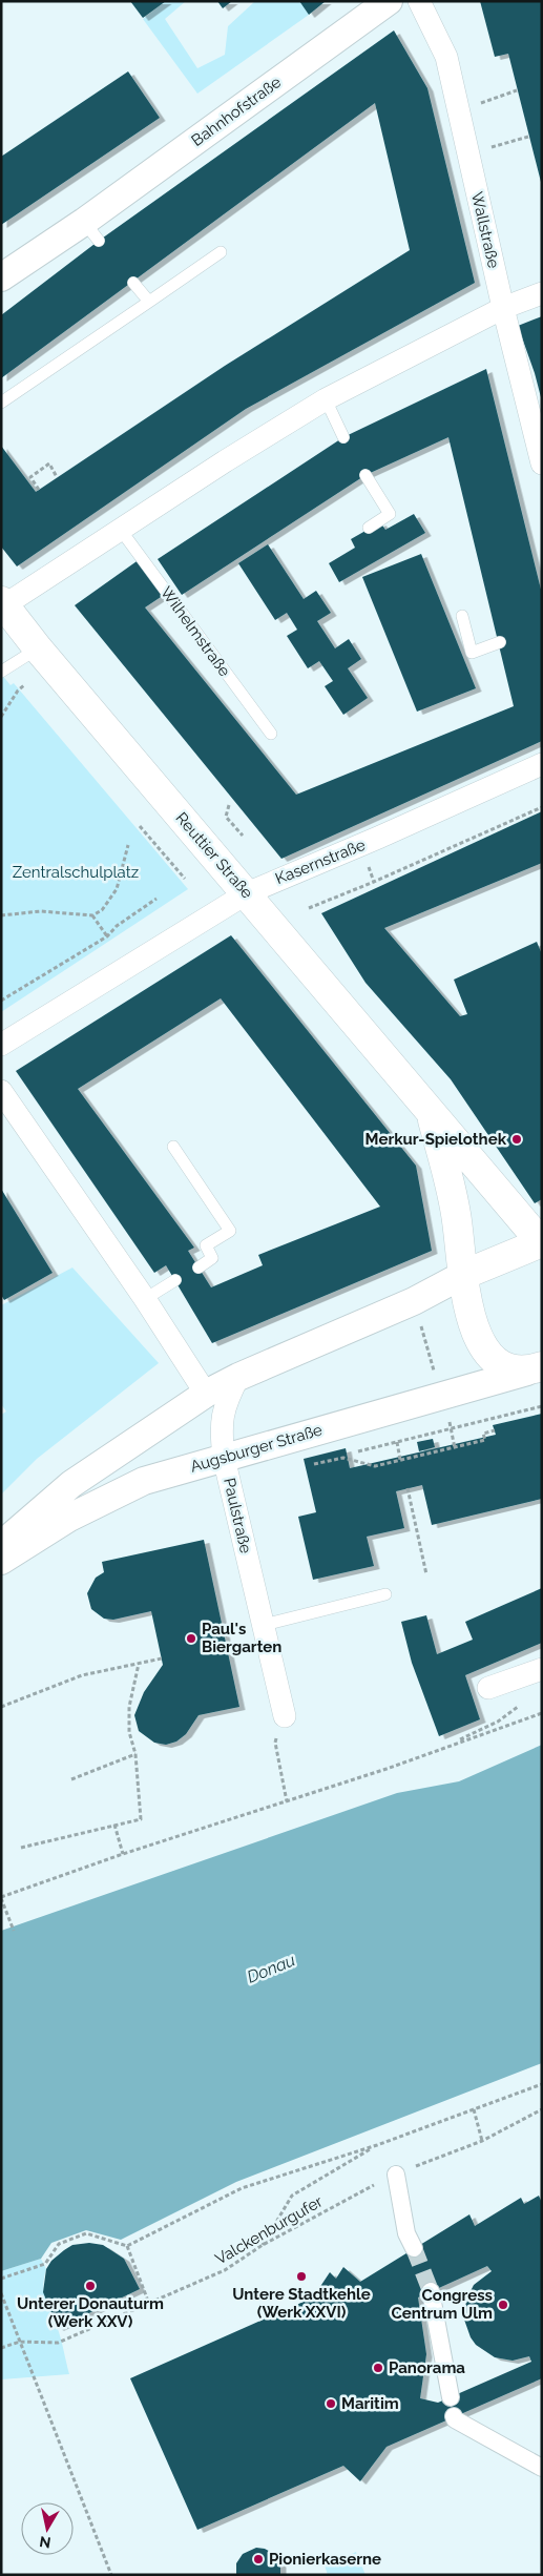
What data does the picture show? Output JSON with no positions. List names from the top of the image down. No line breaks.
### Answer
{"streets":{"main road":["Reuttier Straße"],"street":["Bahnhofstraße","Wallstraße","Kasernstraße","Augsburger Straße","Paulstraße"],"lane":["Wilhelmstraße"],"path":["Valckenburgufer"]},"crossings":[["Reuttier Straße","Kasernstraße"],["Reuttier Straße","Augsburger Straße"],["Augsburger Straße","Paulstraße"]],"water":["Donau"],"parks":["Zentralschulplatz"],"places":["Merkur-Spielothek","Paul's Biergarten","Untere Stadtkehle (Werk XXVI)","Unterer Donauturm (Werk XXV)","Congress Centrum Ulm","Panorama","Maritim","Pionierkaserne"],"north":"bottom"}
